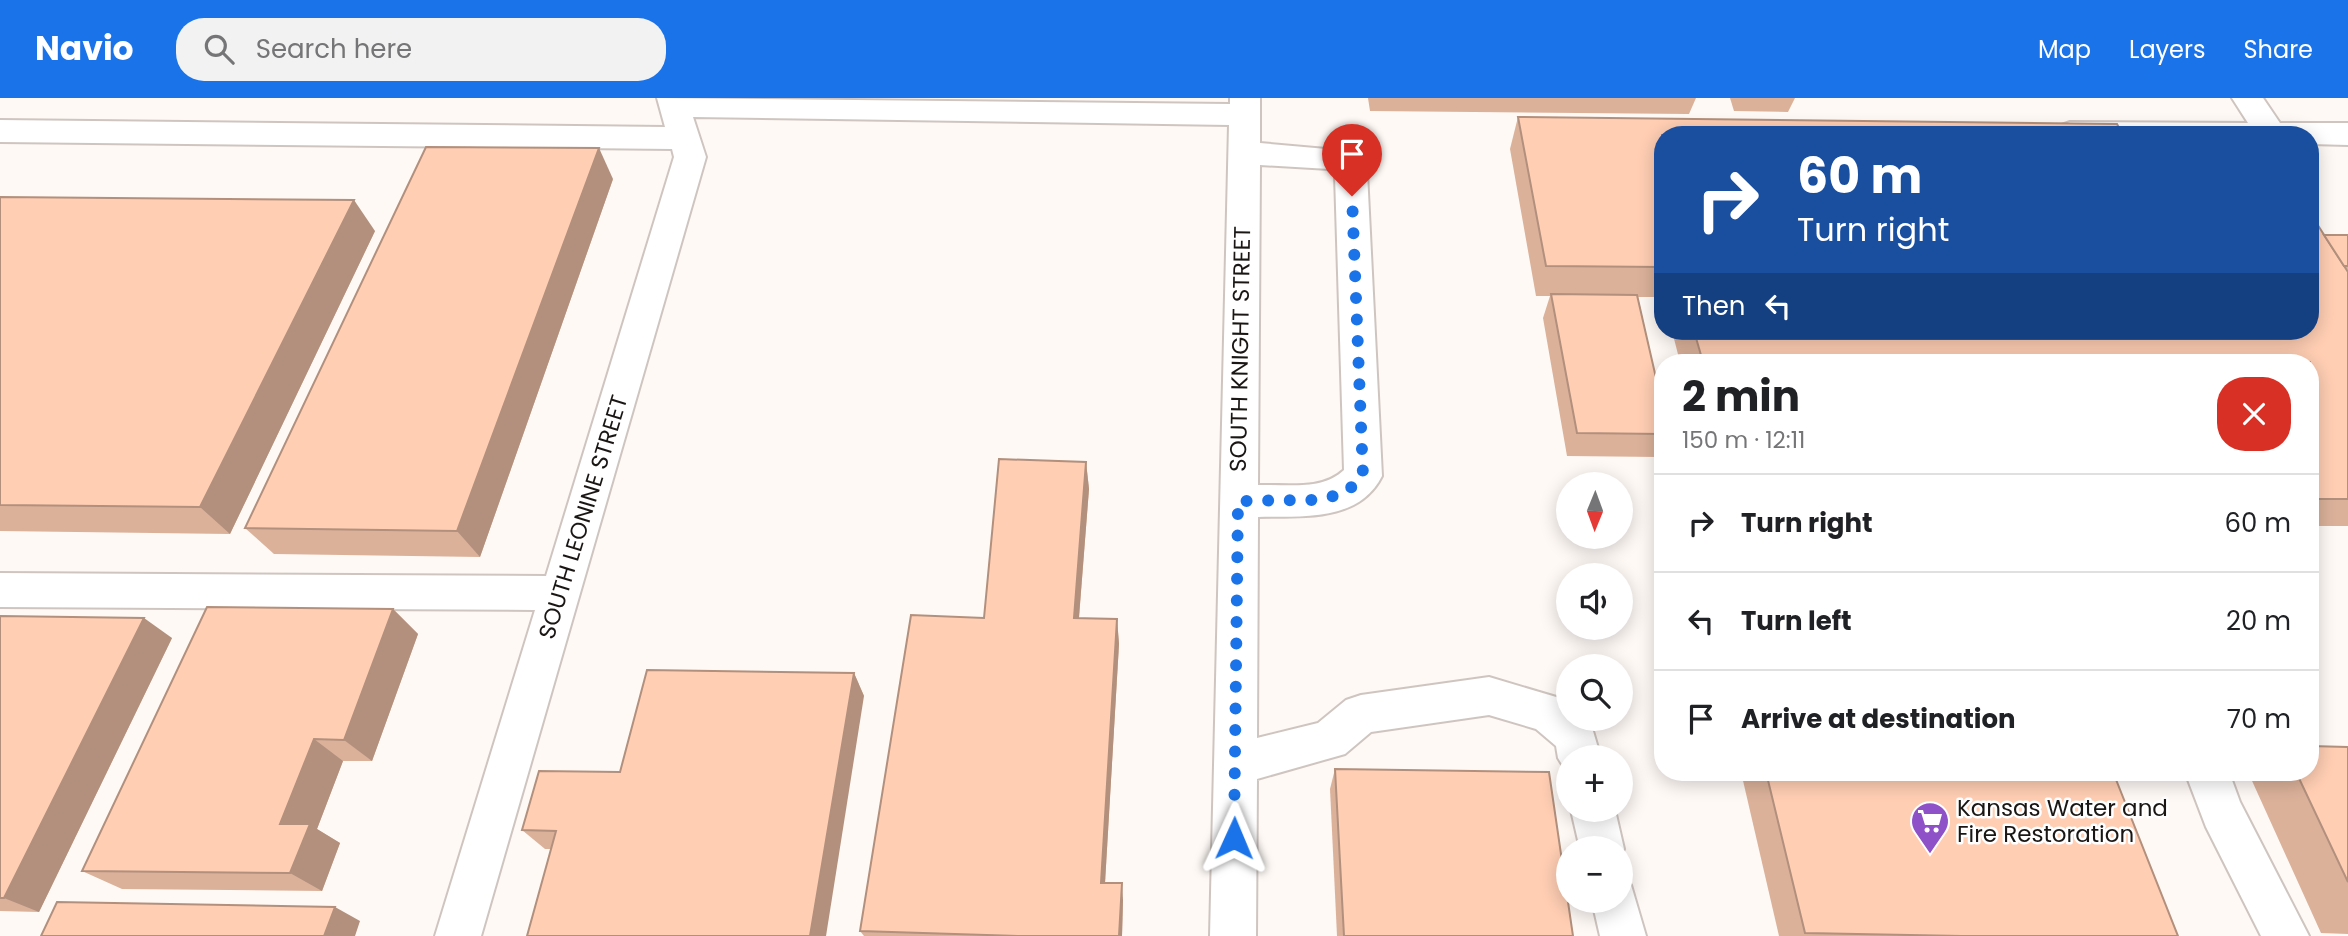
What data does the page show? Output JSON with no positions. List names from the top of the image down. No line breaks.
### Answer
{"streets":{"street":["SOUTH KNIGHT STREET","SOUTH LEONINE STREET"]},"places":{"supermarket":["Kansas Water and Fire Restoration"]},"north":"bottom","page":{"header":"Navio","search":"Search here","nav":["Map","Layers","Share"],"turn":["60 m","Turn right"],"then":"Then","heading":["2 min","150 m · 12:11"],"map_buttons":["+","−"],"list":[{"name":"Turn right","value":"60 m"},{"name":"Turn left","value":"20 m"},{"name":"Arrive at destination","value":"70 m"}]}}
